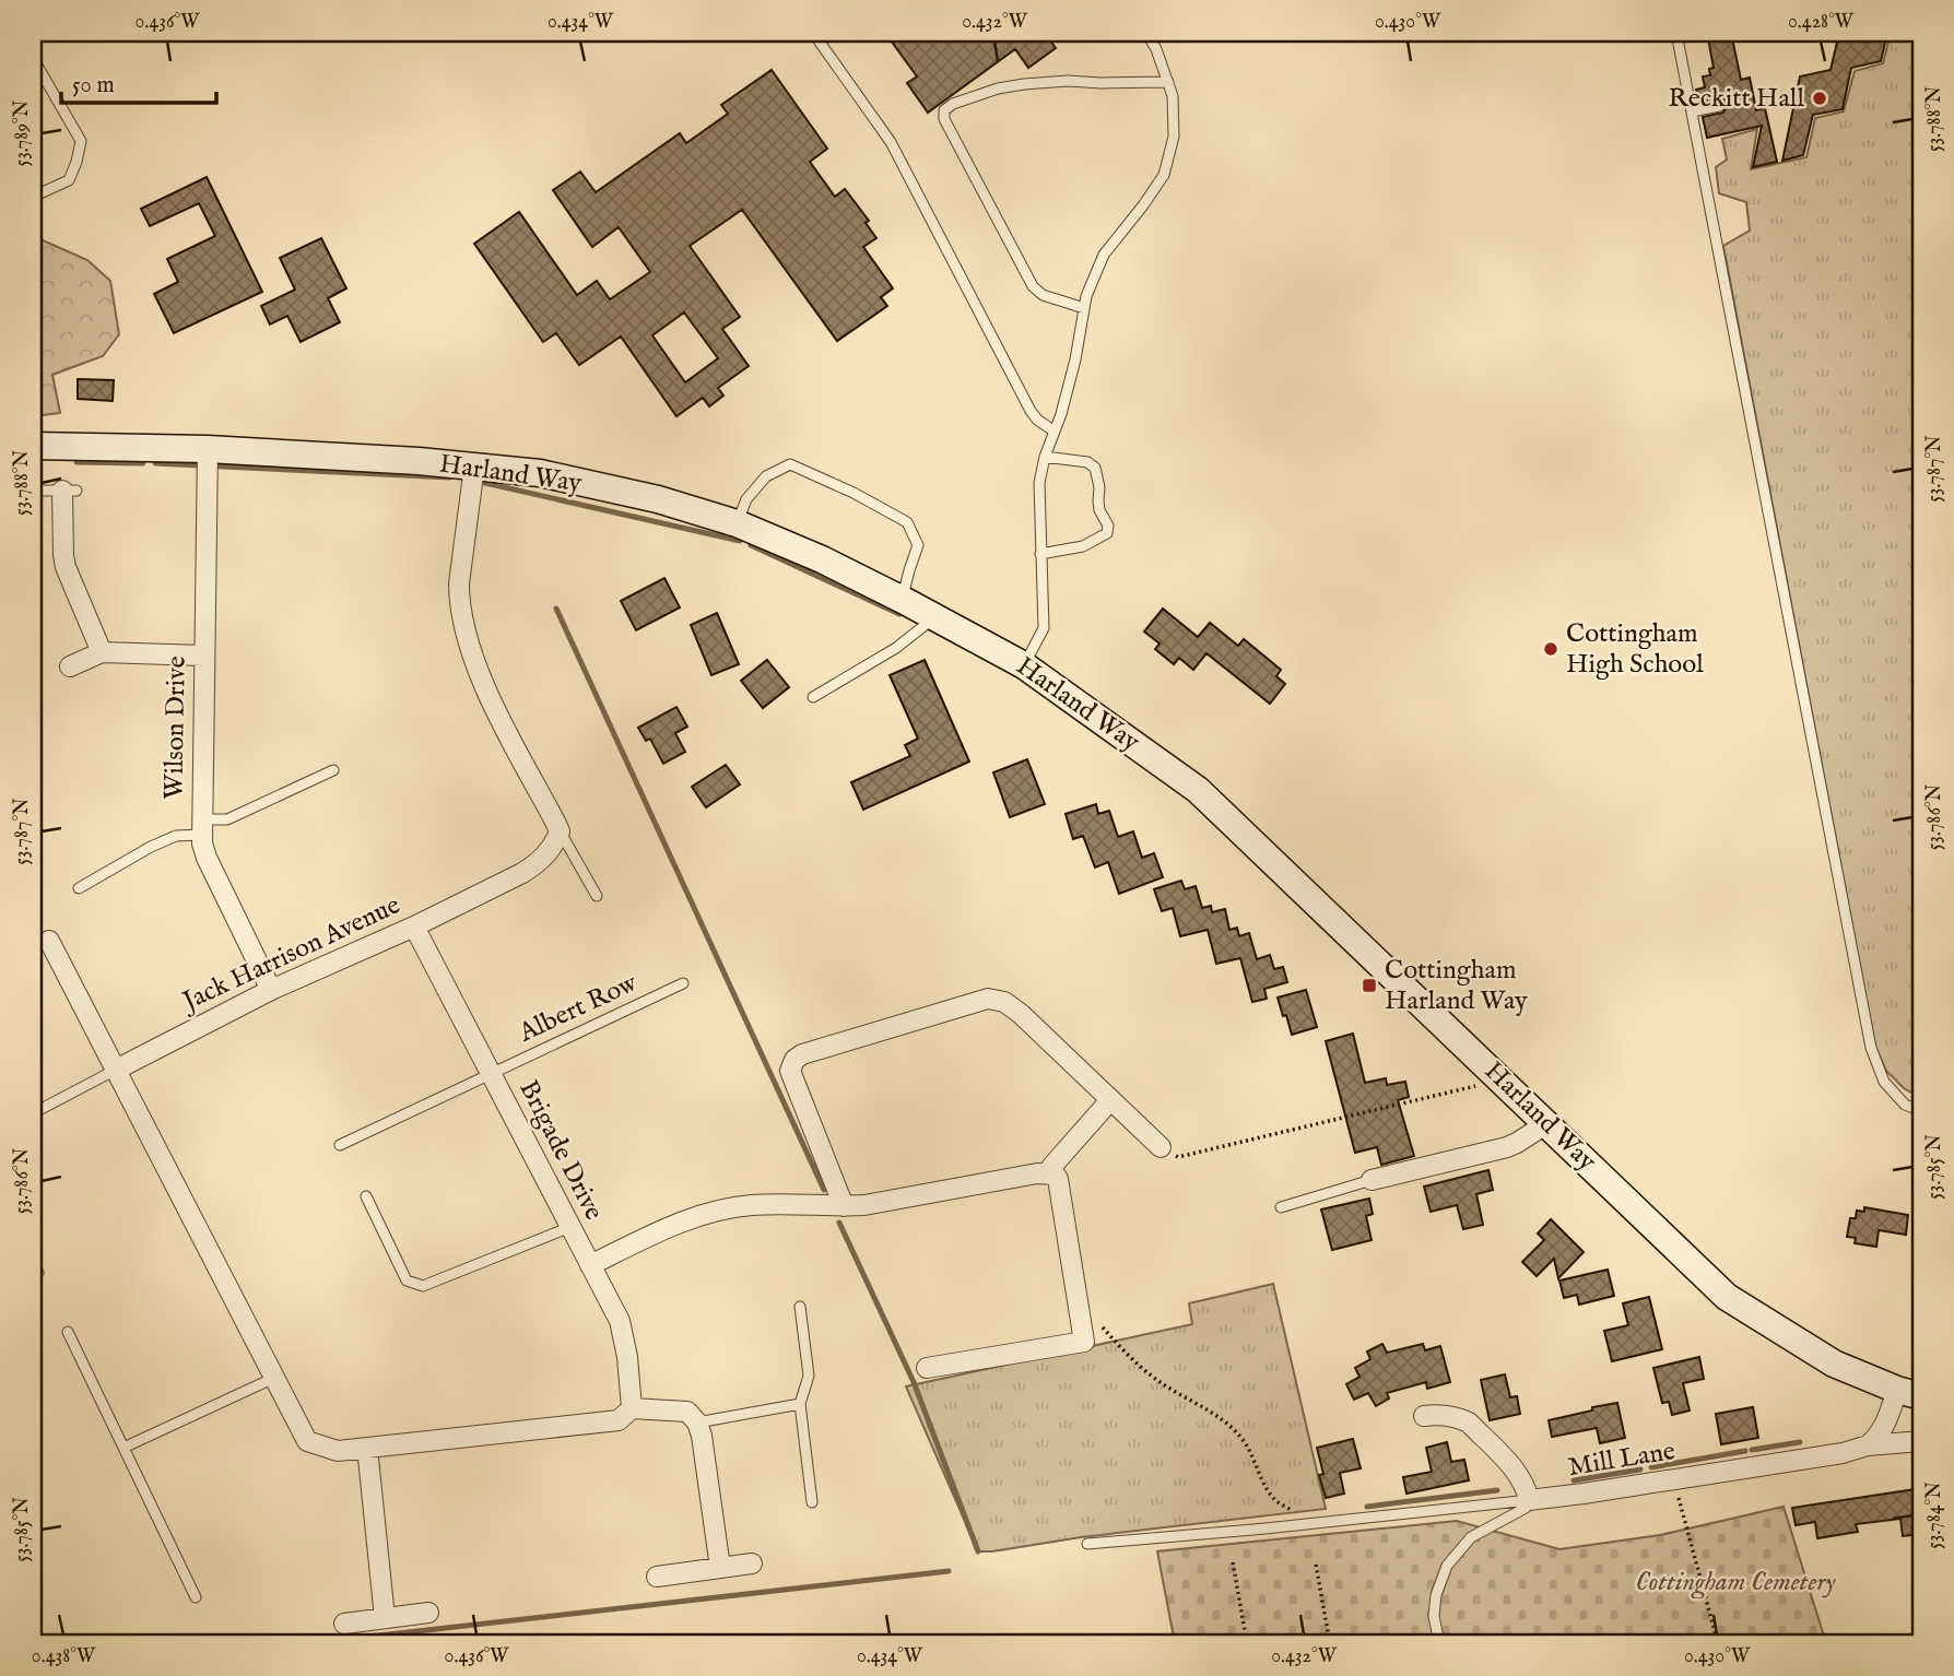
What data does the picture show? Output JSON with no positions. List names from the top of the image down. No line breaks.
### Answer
{"streets":{"main road":["Harland Way"],"street":["Wilson Drive","Jack Harrison Avenue","Brigade Drive","Mill Lane"],"lane":["Albert Row"]},"crossings":[["Harland Way","Wilson Drive"],["Wilson Drive","Jack Harrison Avenue"],["Jack Harrison Avenue","Brigade Drive"],["Albert Row","Brigade Drive"]],"parks":["Cottingham Cemetery"],"places":{"other":["Reckitt Hall","Cottingham High School"],"transit":["Cottingham Harland Way"]},"scale_bar":"50 m","coordinates":["0.436°W","0.434°W","0.432°W","0.430°W","0.428°W","53.788°N","53.789°N","53.787°N","53.786°N","53.785°N","53.784°N","0.438°W"]}
